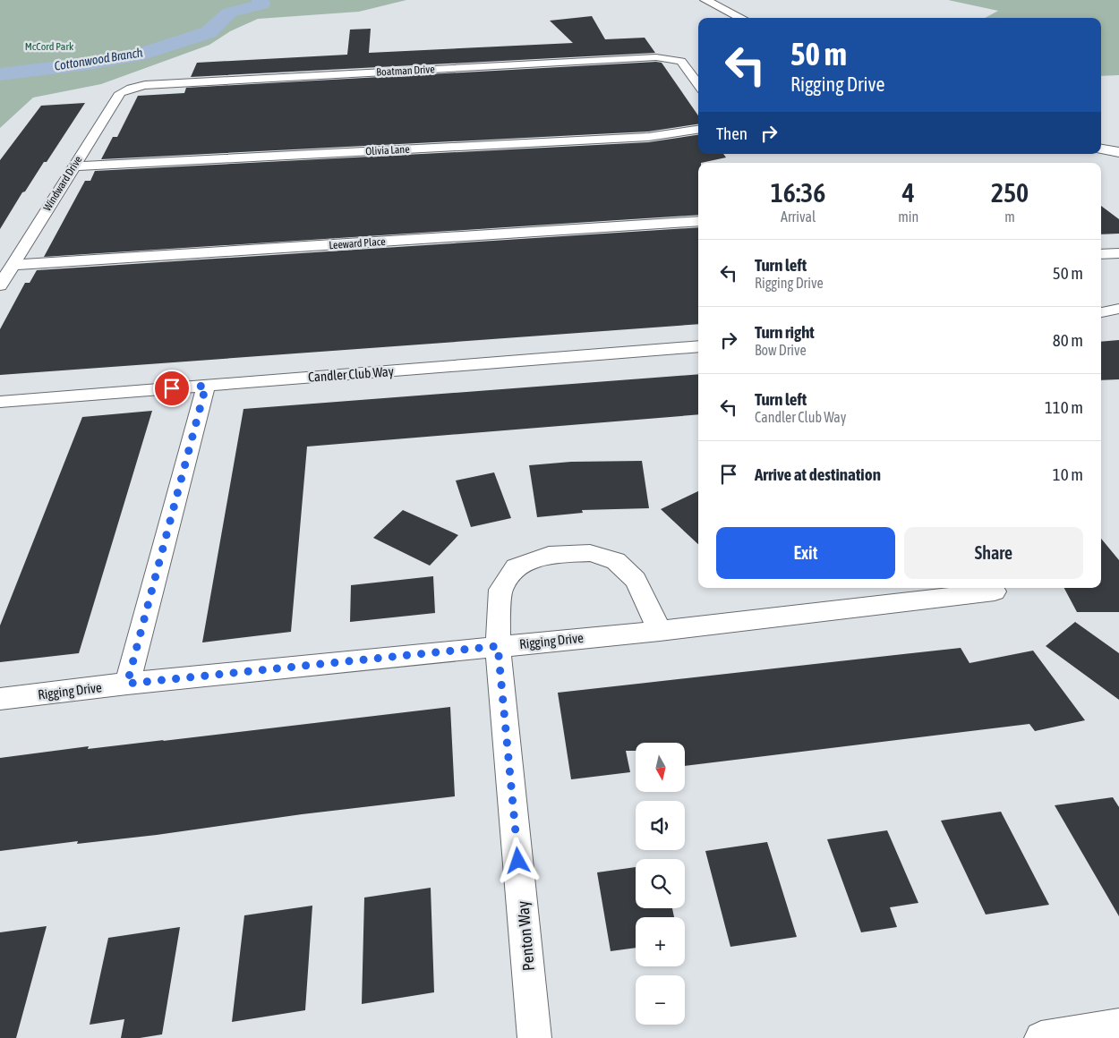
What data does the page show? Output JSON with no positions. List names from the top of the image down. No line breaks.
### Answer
{"streets":{"street":["Boatman Drive","Olivia Lane","Windward Drive","Leeward Place","Candler Club Way","Rigging Drive","Penton Way"]},"crossings":[["Boatman Drive","Windward Drive"],["Olivia Lane","Windward Drive"],["Windward Drive","Leeward Place"],["Rigging Drive","Penton Way"]],"water":["Cottonwood Branch"],"parks":["McCord Park"],"north":"bottom","page":{"turn":["50 m","Rigging Drive"],"then":"Then","eta":["16:36","Arrival","4","min","250","m"],"list":[{"name":"Turn left","note":"Rigging Drive","value":"50 m"},{"name":"Turn right","note":"Bow Drive","value":"80 m"},{"name":"Turn left","note":"Candler Club Way","value":"110 m"},{"name":"Arrive at destination","value":"10 m"}],"buttons":["Exit","Share"],"map_buttons":["+","−"]}}
